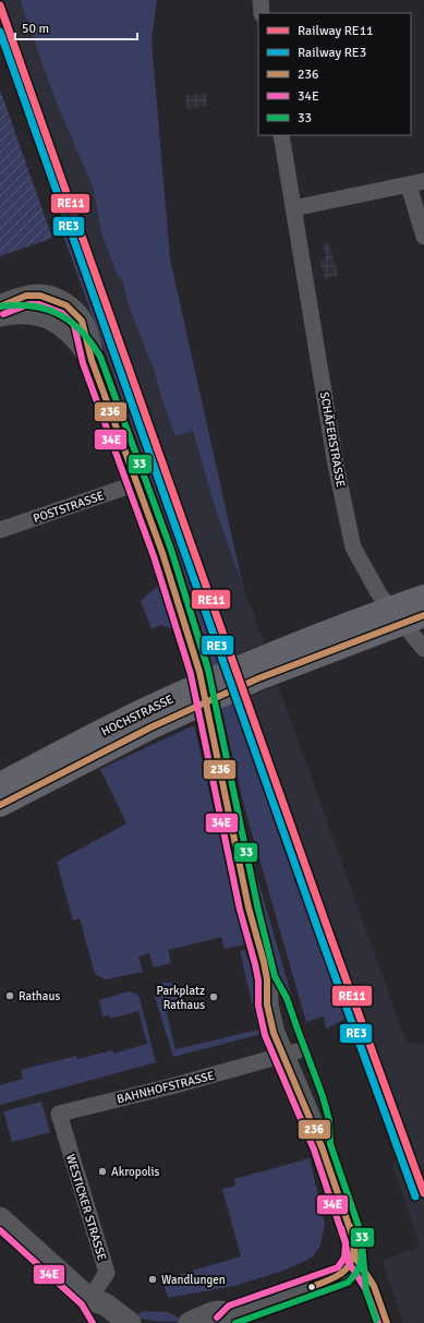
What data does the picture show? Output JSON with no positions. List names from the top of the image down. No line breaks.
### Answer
{"streets":{"main road":["HOCHSTRASSE"],"street":["SCHÄFERSTRASSE","POSTSTRASSE","BAHNHOFSTRASSE","WESTICKER STRASSE"]},"crossings":[["BAHNHOFSTRASSE","WESTICKER STRASSE"]],"places":["Rathaus","Parkplatz Rathaus","Akropolis","Wandlungen"],"lines":["rail line RE11","rail line RE3","transit line 236","transit line 34E","transit line 33"],"legend":["Railway RE11","Railway RE3","236","34E","33"],"scale_bar":"50 m"}
